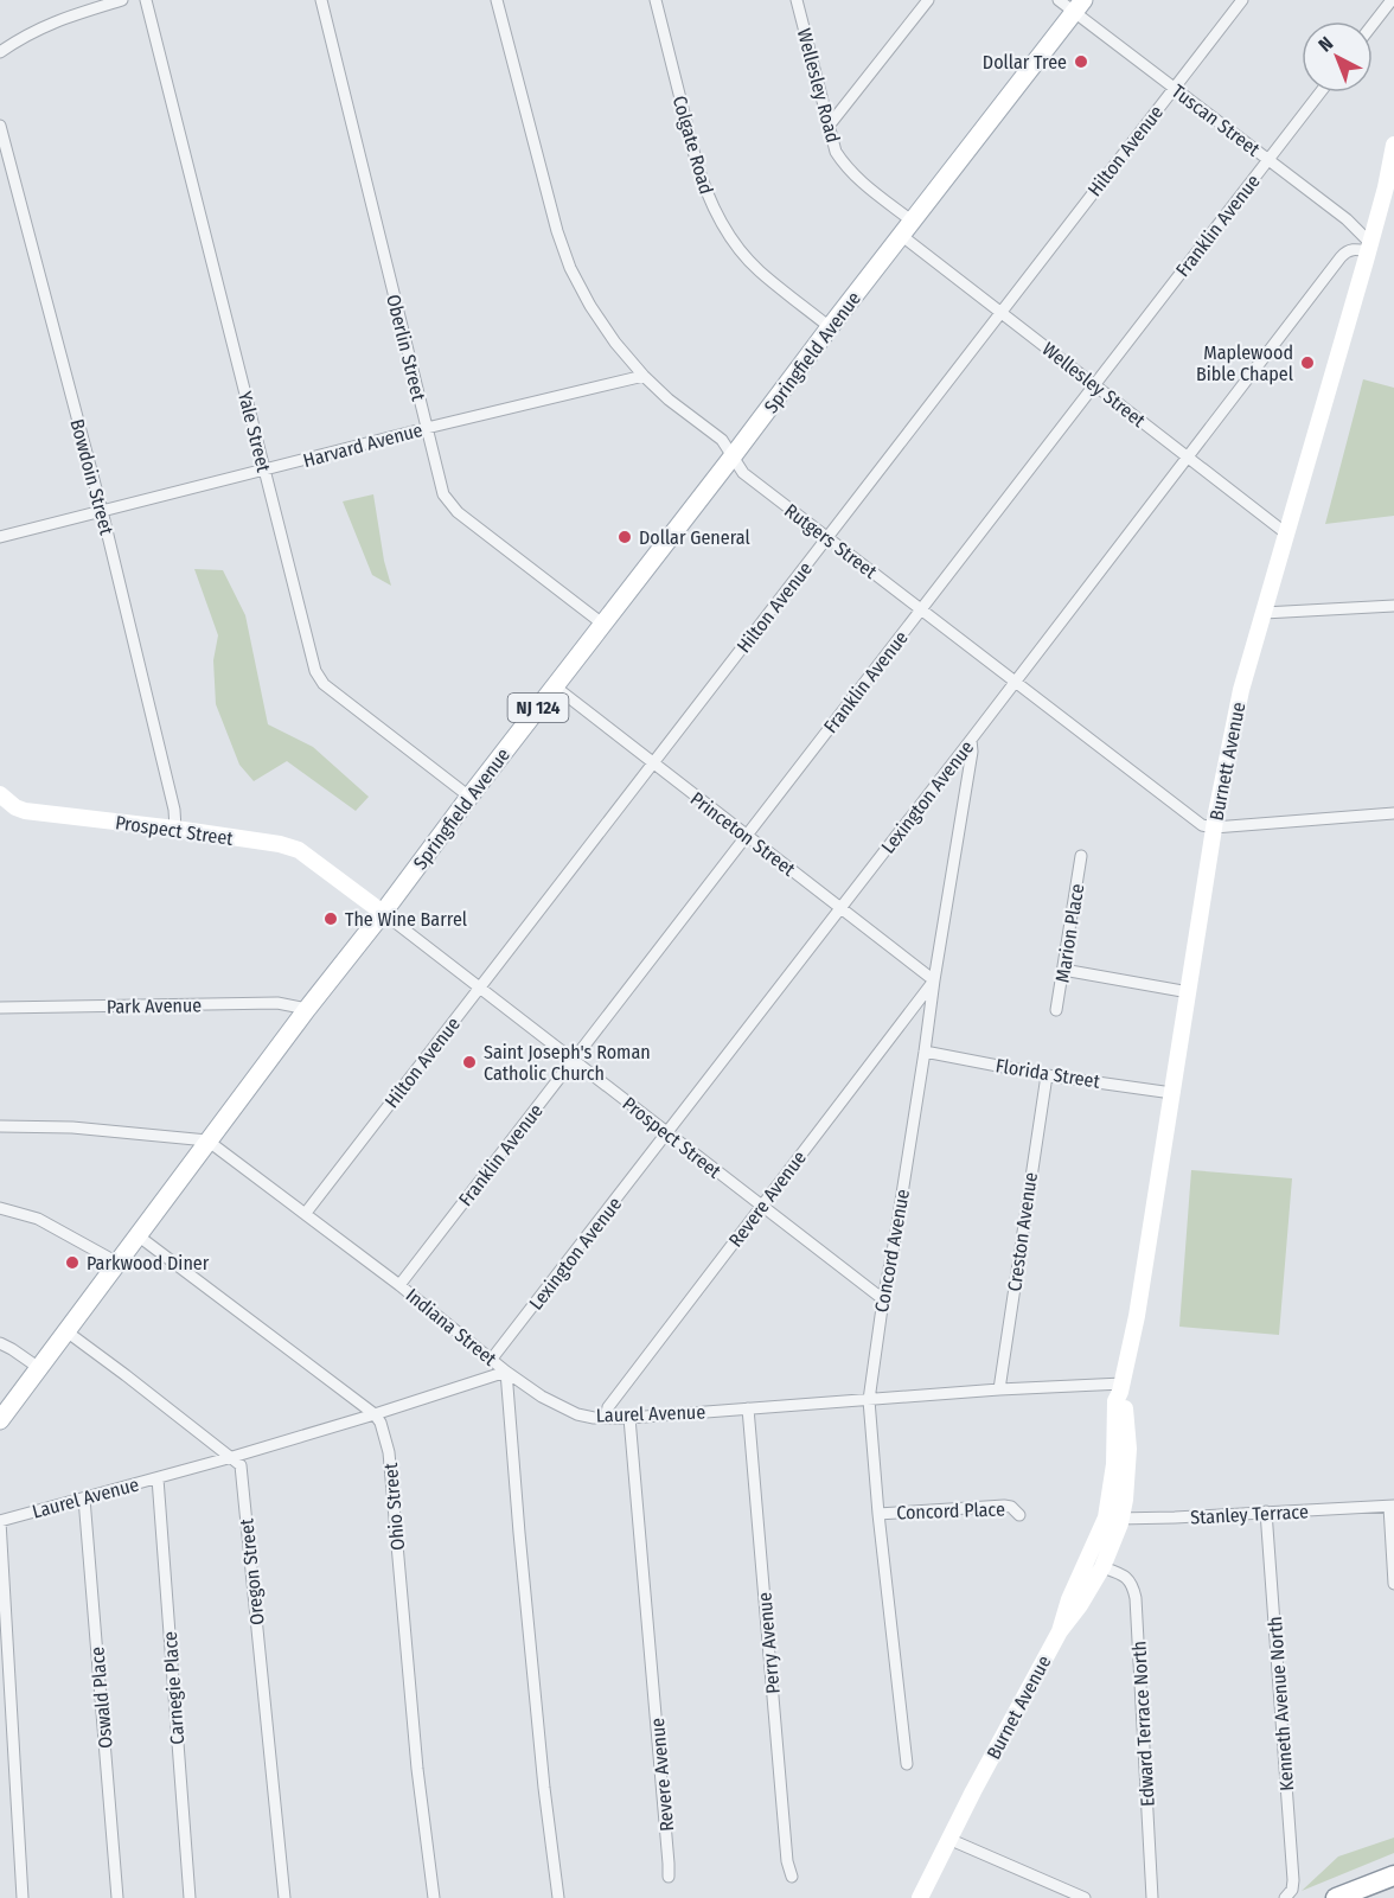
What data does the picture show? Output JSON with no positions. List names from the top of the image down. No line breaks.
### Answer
{"streets":{"main road":["Springfield Avenue","NJ 124"],"street":["Wellesley Road","Tuscan Street","Colgate Road","Hilton Avenue","Franklin Avenue","Oberlin Street","Wellesley Street","Yale Street","Harvard Avenue","Bowdoin Street","Rutgers Street","Burnett Avenue","Lexington Avenue","Prospect Street","Princeton Street","Marion Place","Park Avenue","Florida Street","Revere Avenue","Creston Avenue","Concord Avenue","Indiana Street","Laurel Avenue","Ohio Street","Concord Place","Stanley Terrace","Oregon Street","Perry Avenue","Carnegie Place","Oswald Place","Kenneth Avenue North","Burnet Avenue","Edward Terrace North"]},"crossings":[["Wellesley Road","Springfield Avenue"],["Wellesley Road","Wellesley Street"],["Tuscan Street","Hilton Avenue"],["Tuscan Street","Franklin Avenue"],["Tuscan Street","Springfield Avenue"],["Tuscan Street","Burnett Avenue"],["Tuscan Street","Lexington Avenue"],["Colgate Road","Springfield Avenue"],["Hilton Avenue","Wellesley Street"],["Hilton Avenue","Rutgers Street"],["Hilton Avenue","Prospect Street"],["Hilton Avenue","Princeton Street"],["Hilton Avenue","Indiana Street"],["Franklin Avenue","Wellesley Street"],["Franklin Avenue","Rutgers Street"],["Franklin Avenue","Prospect Street"],["Franklin Avenue","Princeton Street"],["Franklin Avenue","Indiana Street"],["Oberlin Street","Springfield Avenue"],["Oberlin Street","Harvard Avenue"],["Springfield Avenue","Wellesley Street"],["Springfield Avenue","Yale Street"],["Springfield Avenue","Rutgers Street"],["Springfield Avenue","Prospect Street"],["Springfield Avenue","Princeton Street"],["Springfield Avenue","Park Avenue"],["Springfield Avenue","Indiana Street"],["Wellesley Street","Burnett Avenue"],["Wellesley Street","Lexington Avenue"],["Yale Street","Harvard Avenue"],["Harvard Avenue","Bowdoin Street"],["Harvard Avenue","Rutgers Street"],["Bowdoin Street","Prospect Street"],["Rutgers Street","Burnett Avenue"],["Rutgers Street","Lexington Avenue"],["Burnett Avenue","Lexington Avenue"],["Burnett Avenue","Florida Street"],["Burnett Avenue","Laurel Avenue"],["Burnett Avenue","Stanley Terrace"],["Burnett Avenue","Burnet Avenue"],["Lexington Avenue","Prospect Street"],["Lexington Avenue","Princeton Street"],["Lexington Avenue","Concord Avenue"],["Lexington Avenue","Indiana Street"],["Prospect Street","Revere Avenue"],["Prospect Street","Concord Avenue"],["Princeton Street","Revere Avenue"],["Princeton Street","Concord Avenue"],["Florida Street","Creston Avenue"],["Florida Street","Concord Avenue"],["Revere Avenue","Concord Avenue"],["Revere Avenue","Laurel Avenue"],["Creston Avenue","Laurel Avenue"],["Concord Avenue","Laurel Avenue"],["Concord Avenue","Concord Place"],["Indiana Street","Laurel Avenue"],["Laurel Avenue","Ohio Street"],["Laurel Avenue","Oregon Street"],["Laurel Avenue","Perry Avenue"],["Laurel Avenue","Carnegie Place"],["Laurel Avenue","Oswald Place"],["Stanley Terrace","Kenneth Avenue North"],["Stanley Terrace","Burnet Avenue"],["Burnet Avenue","Edward Terrace North"]],"places":["Dollar Tree","Maplewood Bible Chapel","Dollar General","The Wine Barrel","Saint Joseph's Roman Catholic Church","Parkwood Diner"],"north":"top left"}
